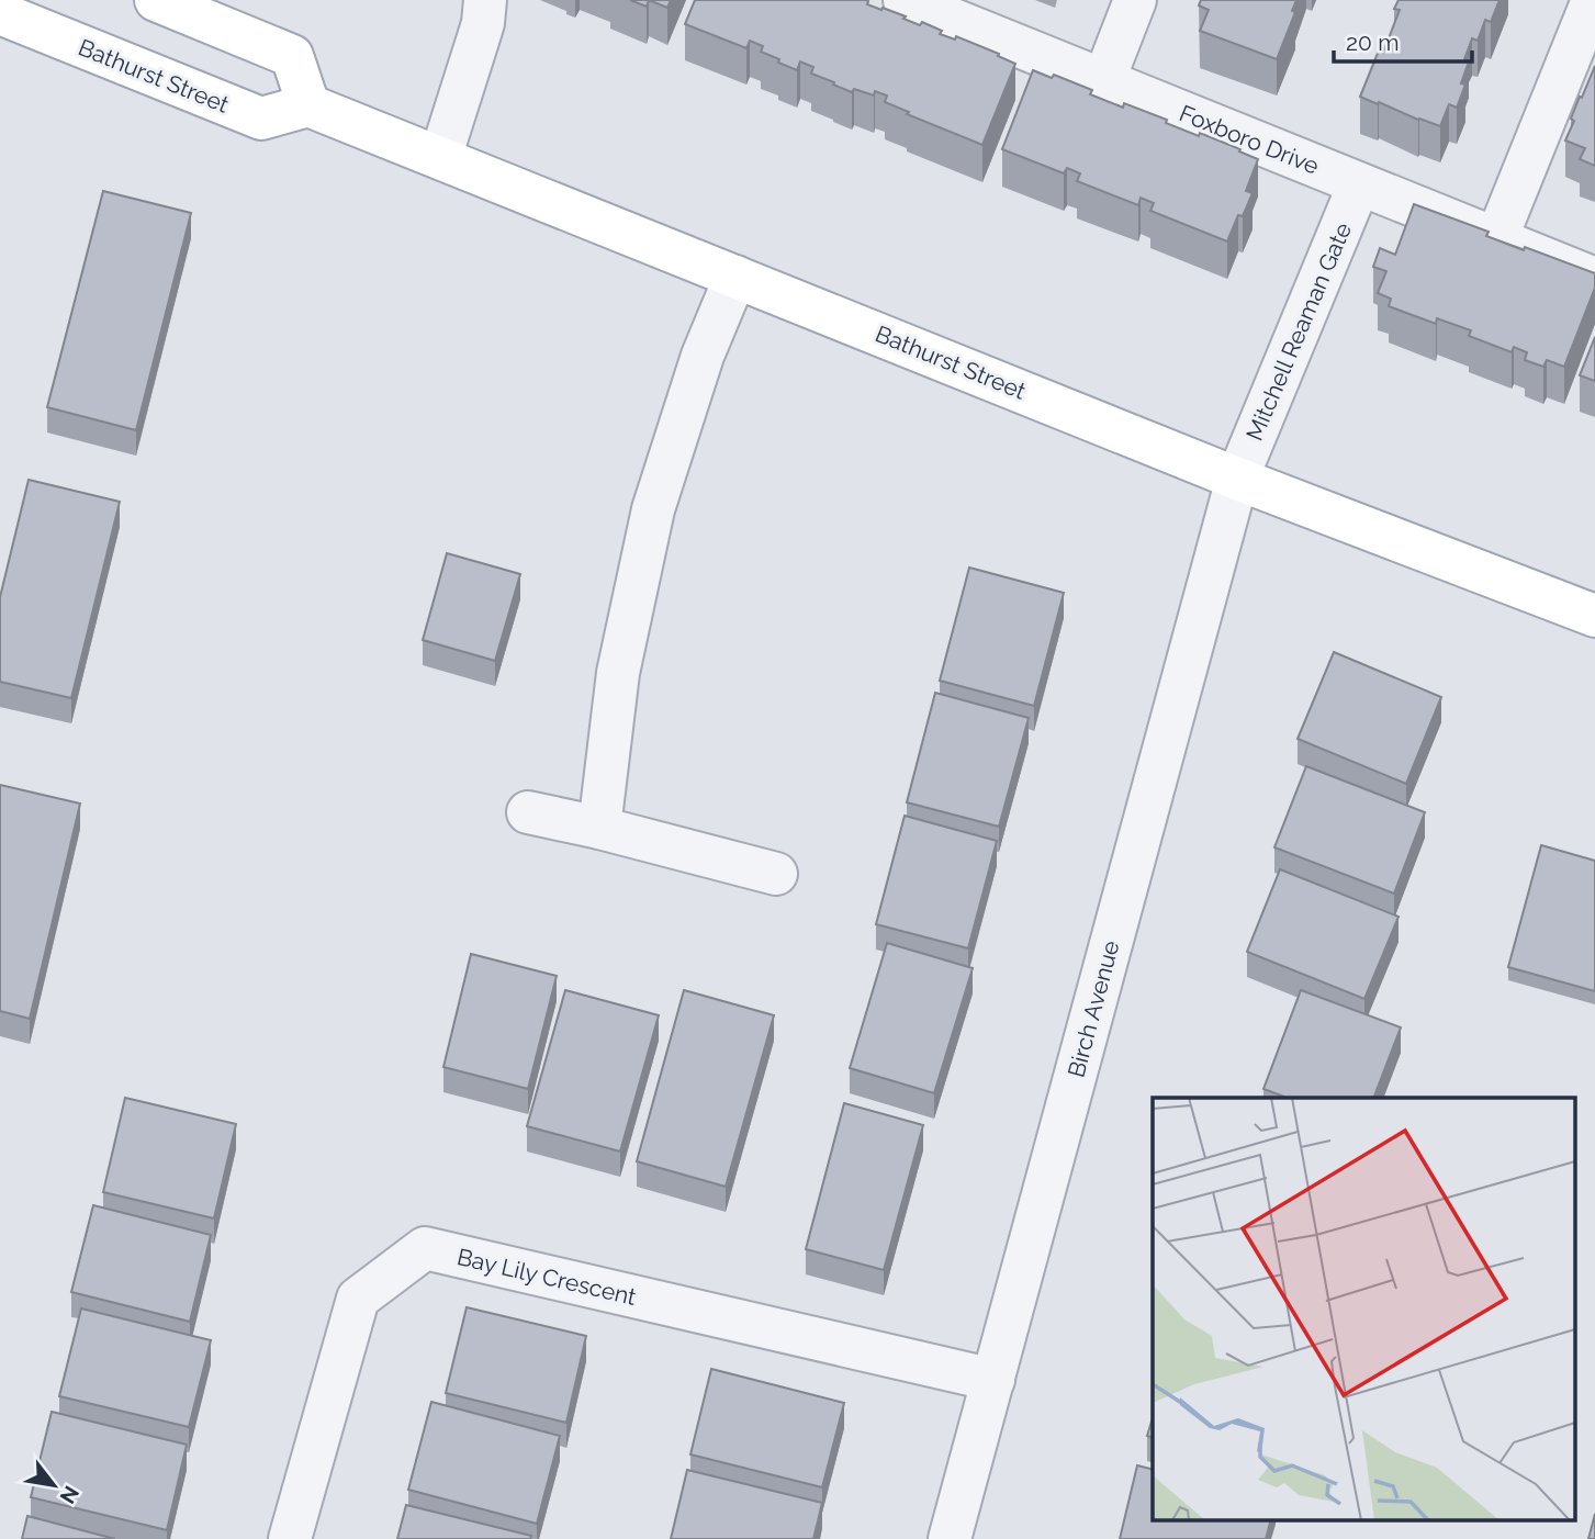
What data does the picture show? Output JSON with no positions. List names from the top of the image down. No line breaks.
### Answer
{"streets":{"main road":["Bathurst Street"],"street":["Foxboro Drive","Mitchell Reaman Gate","Birch Avenue","Bay Lily Crescent"]},"crossings":[["Bathurst Street","Mitchell Reaman Gate"],["Bathurst Street","Birch Avenue"],["Foxboro Drive","Mitchell Reaman Gate"],["Mitchell Reaman Gate","Birch Avenue"],["Birch Avenue","Bay Lily Crescent"]],"scale_bar":"20 m","north":"bottom right"}
